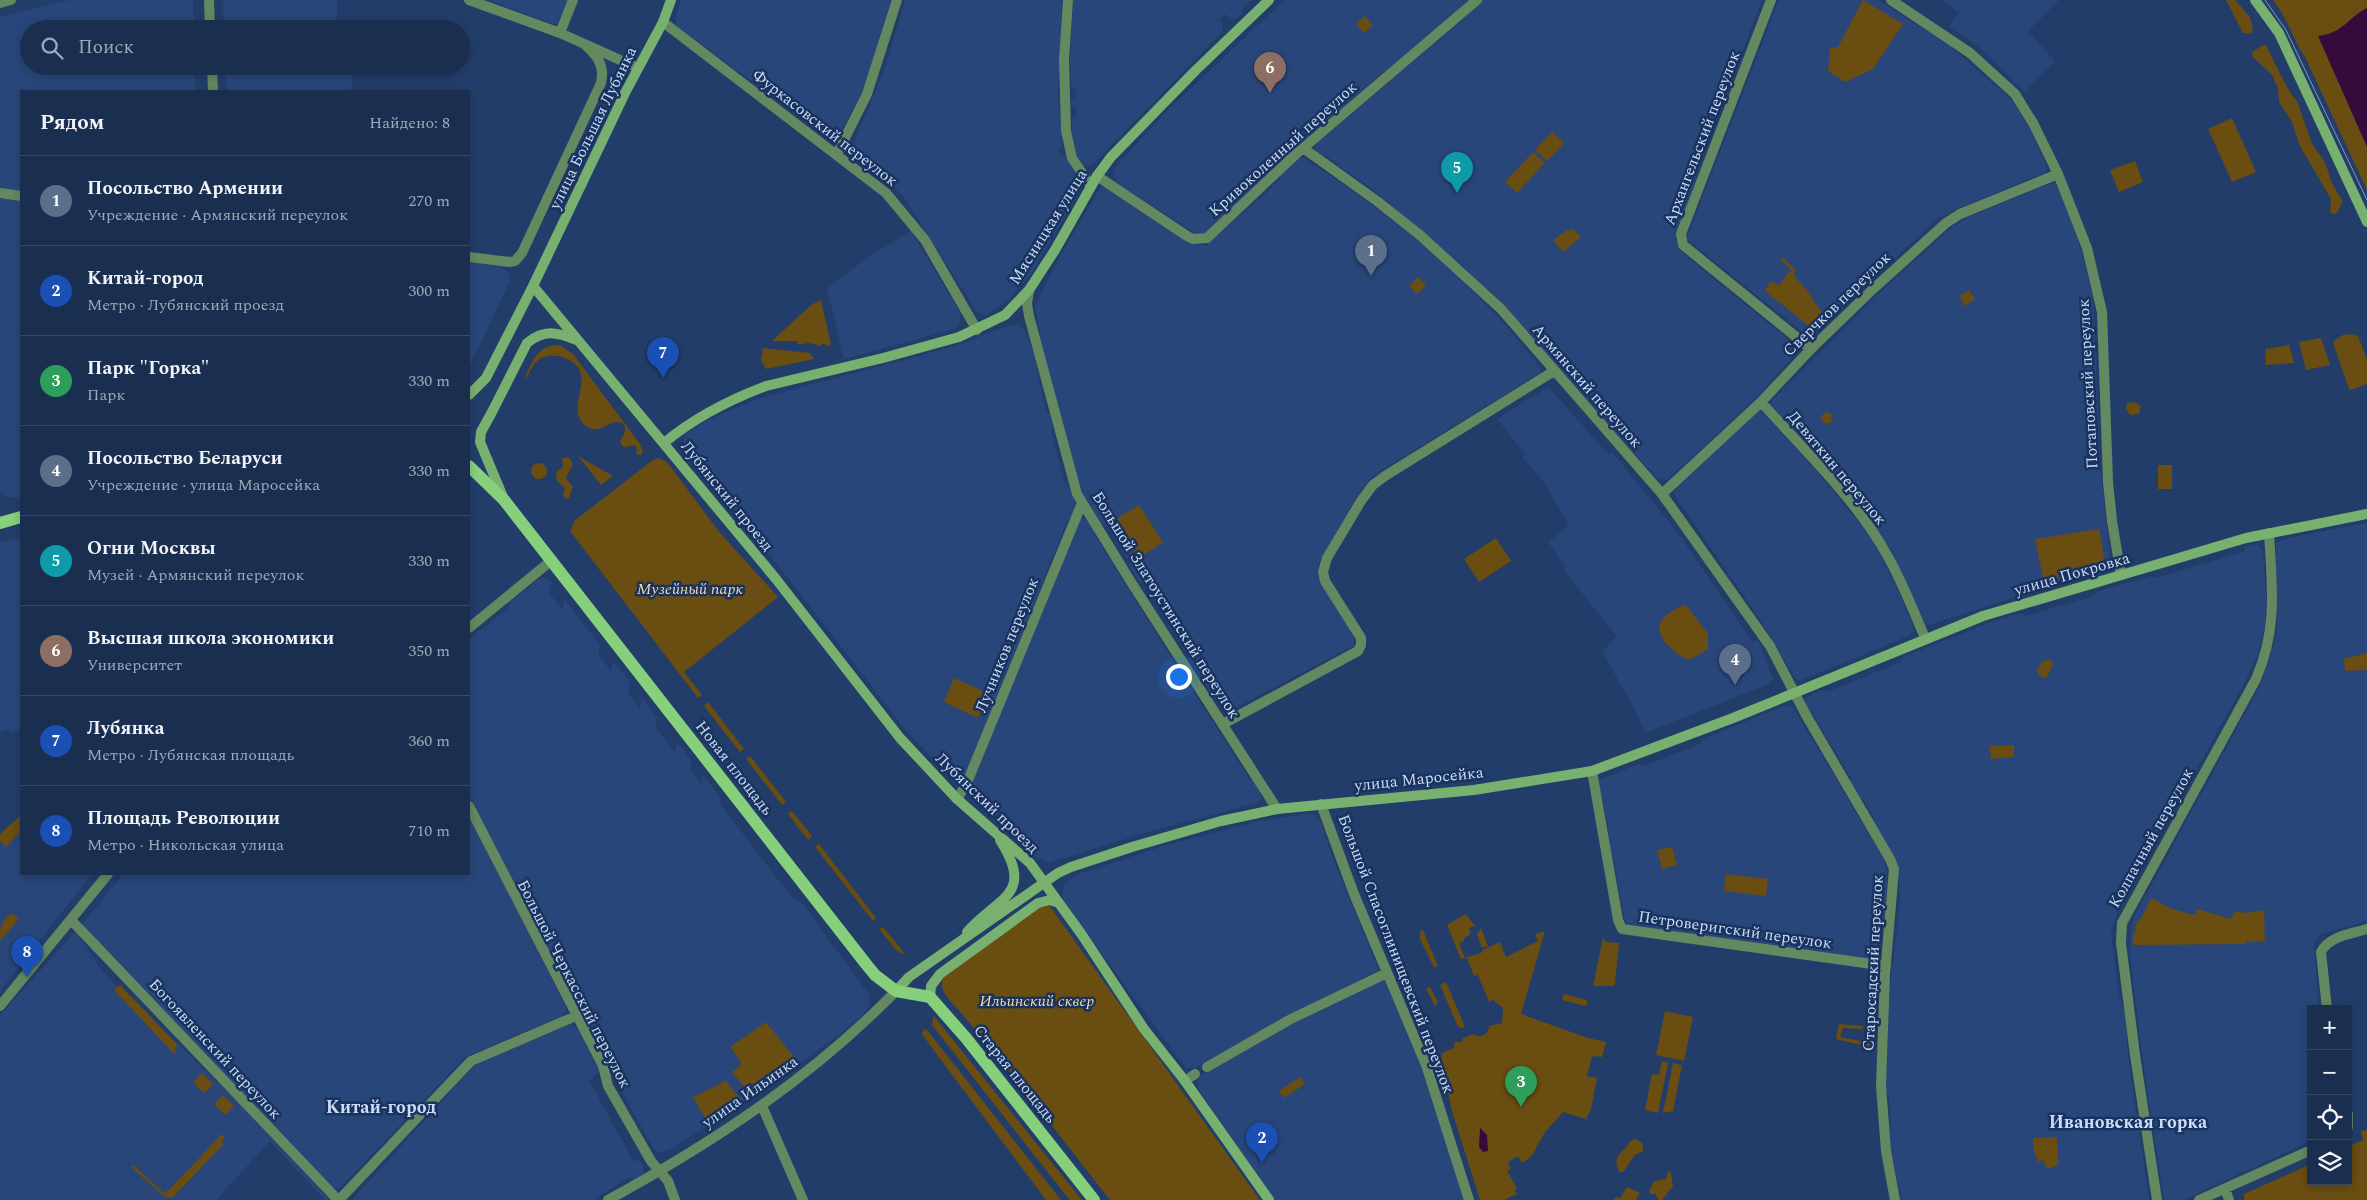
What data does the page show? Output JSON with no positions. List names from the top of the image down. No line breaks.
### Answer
{"streets":{"main road":["улица Большая Лубянка","Мясницкая улица","Лубянский проезд","улица Покровка","Новая площадь","улица Маросейка","Старая площадь"],"street":["Фуркасовский переулок","Архангельский переулок","Кривоколенный переулок","Сверчков переулок","Потаповский переулок","Армянский переулок","Девяткин переулок","Большой Златоустинский переулок","Лучников переулок","Колпачный переулок","Петроверигский переулок","Большой Спасоглинищевский переулок","Старосадский переулок","Большой Черкасский переулок","Богоявленский переулок","улица Ильинка"]},"crossings":[["улица Большая Лубянка","Фуркасовский переулок"],["улица Большая Лубянка","Лубянский проезд"],["Фуркасовский переулок","Мясницкая улица"],["Архангельский переулок","Сверчков переулок"],["Кривоколенный переулок","Мясницкая улица"],["Кривоколенный переулок","Армянский переулок"],["Мясницкая улица","Лубянский проезд"],["Мясницкая улица","Большой Златоустинский переулок"],["Сверчков переулок","Потаповский переулок"],["Сверчков переулок","Армянский переулок"],["Сверчков переулок","Девяткин переулок"],["Потаповский переулок","улица Покровка"],["Армянский переулок","улица Покровка"],["Армянский переулок","улица Маросейка"],["Армянский переулок","Старосадский переулок"],["Девяткин переулок","улица Покровка"],["Лубянский проезд","Лучников переулок"],["Лубянский проезд","улица Маросейка"],["улица Покровка","улица Маросейка"],["улица Покровка","Колпачный переулок"],["улица Покровка","Старосадский переулок"],["Большой Златоустинский переулок","Лучников переулок"],["Большой Златоустинский переулок","улица Маросейка"],["Новая площадь","улица Ильинка"],["улица Маросейка","Петроверигский переулок"],["улица Маросейка","Большой Спасоглинищевский переулок"],["улица Маросейка","Старосадский переулок"],["Петроверигский переулок","Старосадский переулок"],["Большой Черкасский переулок","улица Ильинка"]],"districts":["Китай-город","Ивановская горка"],"parks":["Музейный парк","Ильинский сквер"],"page":{"search":"Поиск","pins":["6","5","1","7","4","8","3","2"],"heading":["Рядом","Найдено: 8"],"list":[{"mark":"1","name":"Посольство Армении","note":"Учреждение · Армянский переулок","value":"270 m"},{"mark":"2","name":"Китай-город","note":"Метро · Лубянский проезд","value":"300 m"},{"mark":"3","name":"Парк \"Горка\"","note":"Парк","value":"330 m"},{"mark":"4","name":"Посольство Беларуси","note":"Учреждение · улица Маросейка","value":"330 m"},{"mark":"5","name":"Огни Москвы","note":"Музей · Армянский переулок","value":"330 m"},{"mark":"6","name":"Высшая школа экономики","note":"Университет","value":"350 m"},{"mark":"7","name":"Лубянка","note":"Метро · Лубянская площадь","value":"360 m"},{"mark":"8","name":"Площадь Революции","note":"Метро · Никольская улица","value":"710 m"}],"map_buttons":["+","−"]}}
